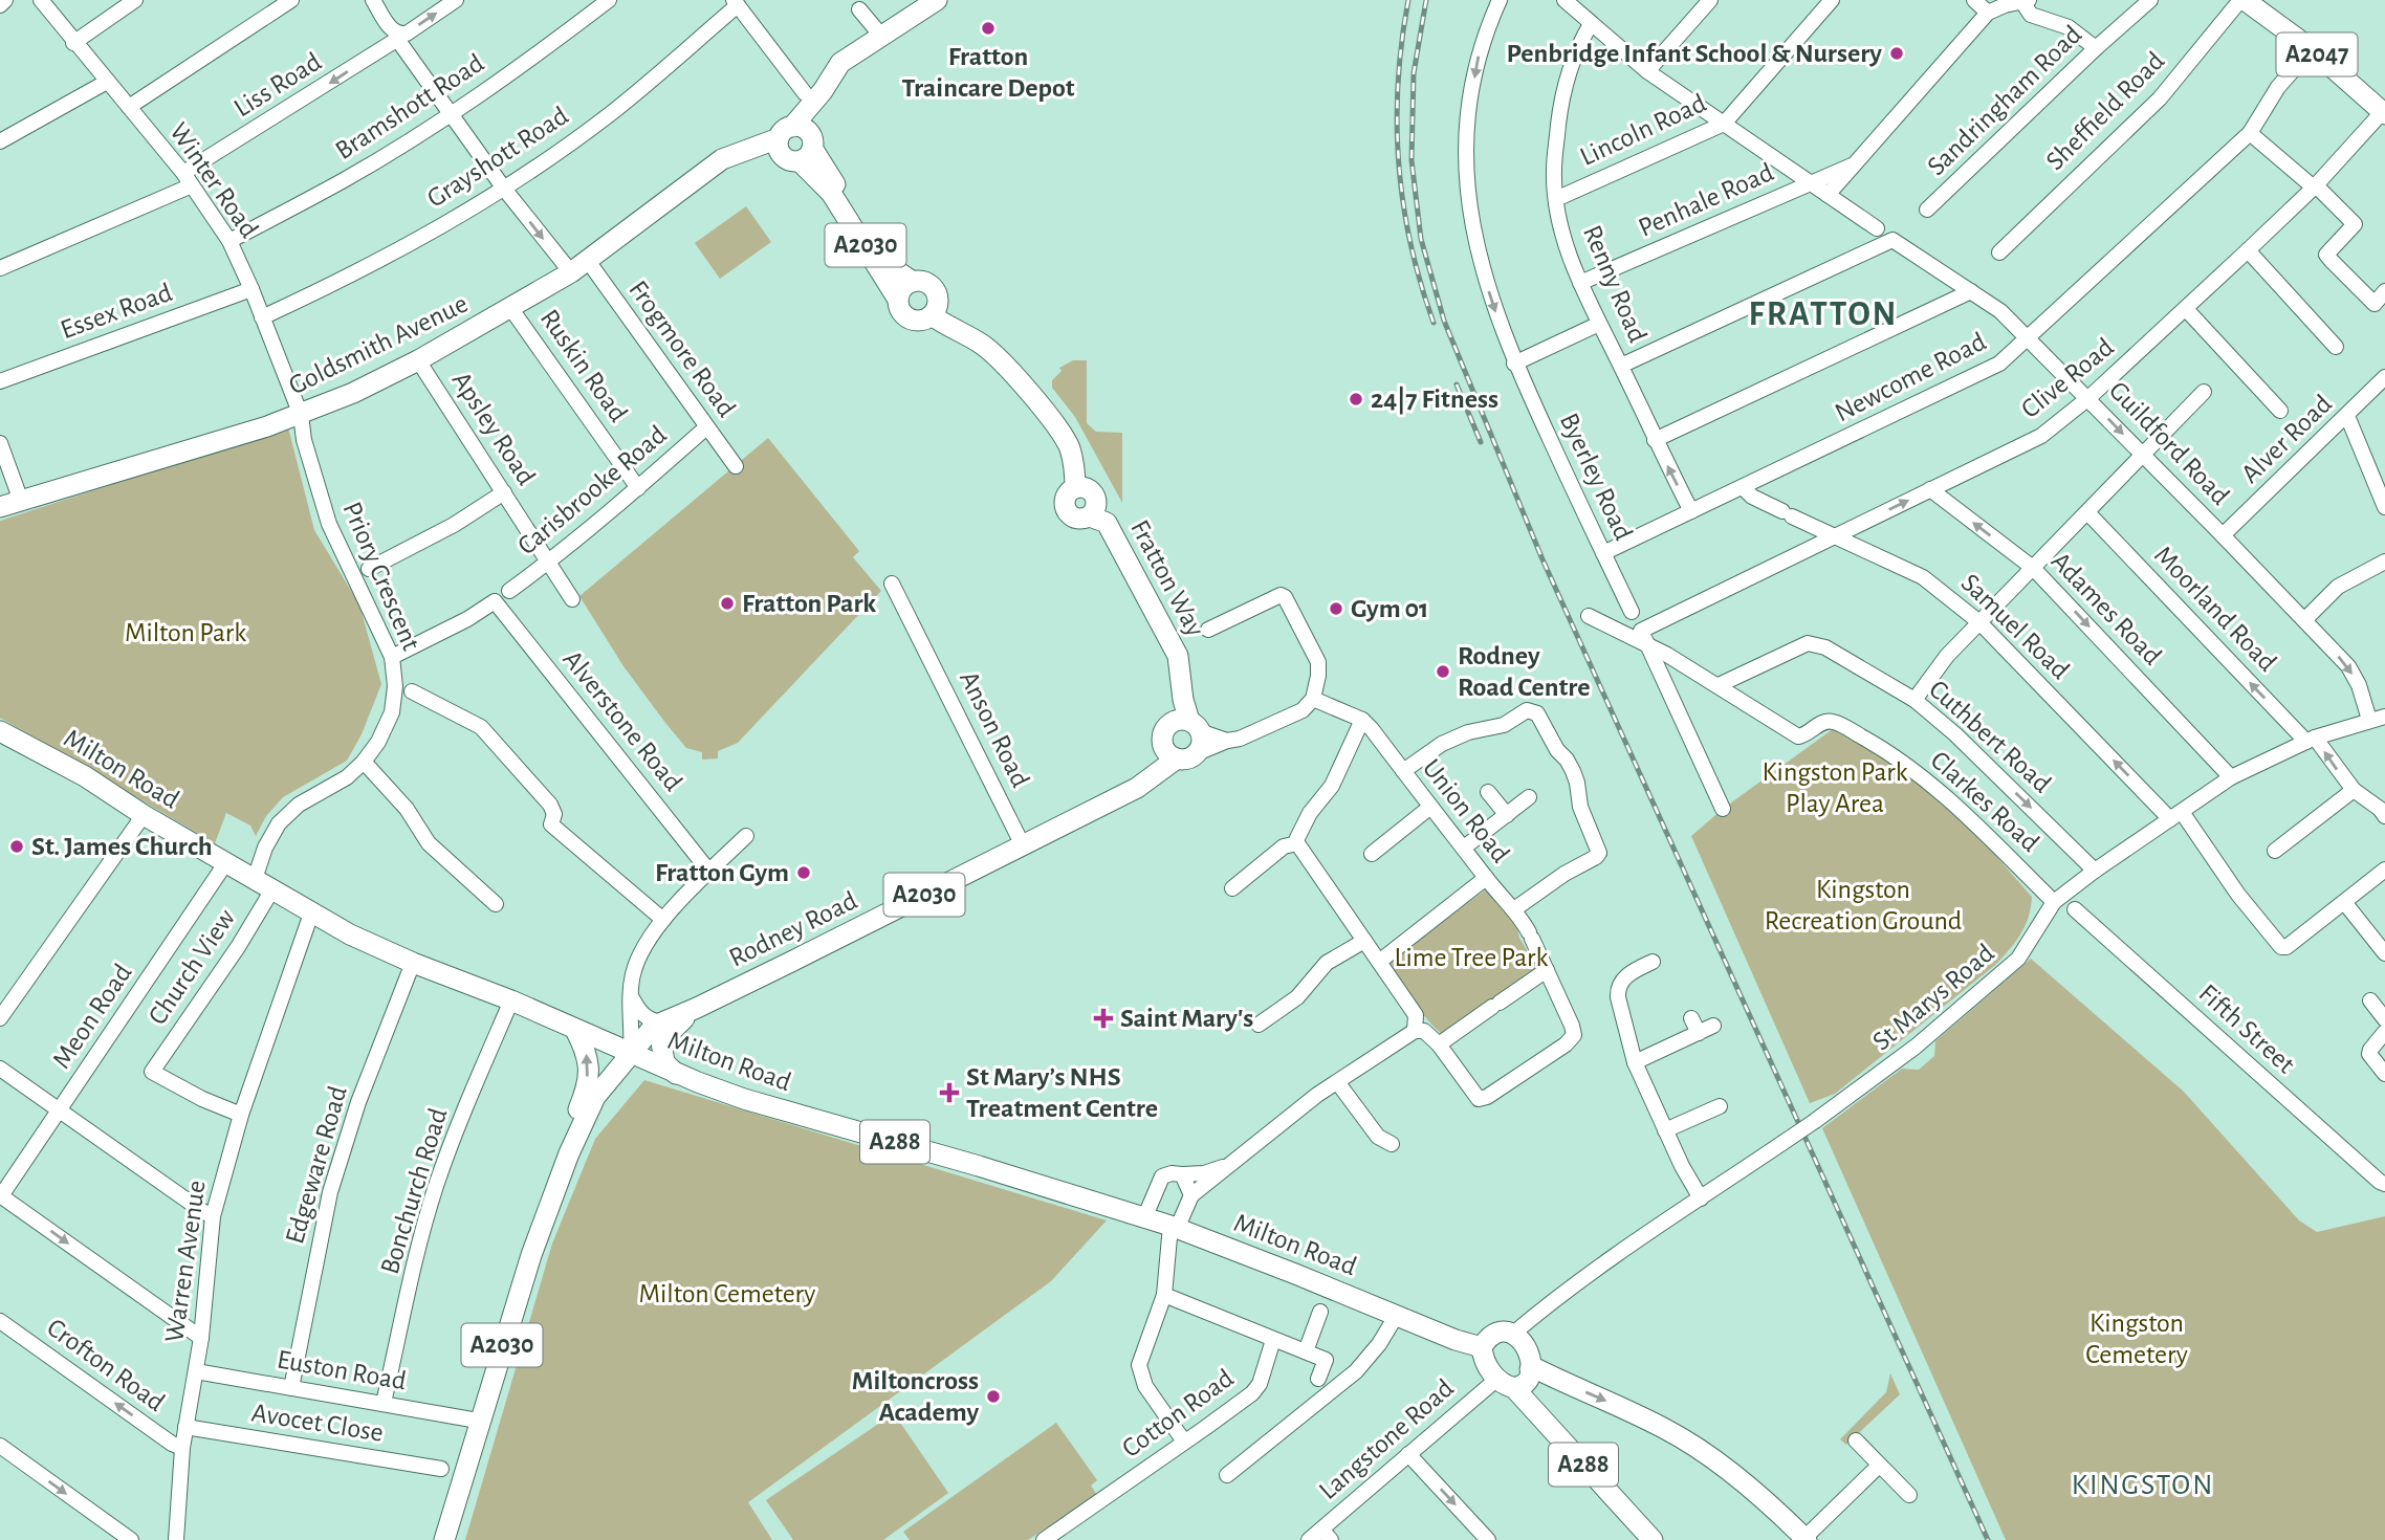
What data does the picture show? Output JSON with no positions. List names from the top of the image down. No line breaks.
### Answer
{"streets":{"main road":["A2047","A2030","Goldsmith Avenue","Fratton Way","Milton Road","Rodney Road","A288"],"street":["Liss Road","Sandringham Road","Bramshott Road","Sheffield Road","Lincoln Road","Grayshott Road","Winter Road","Penhale Road","Renny Road","Essex Road","Frogmore Road","Ruskin Road","Newcome Road","Clive Road","Apsley Road","Alver Road","Guildford Road","Byerley Road","Carisbrooke Road","Priory Crescent","Adames Road","Moorland Road","Samuel Road","Alverstone Road","Anson Road","Cuthbert Road","Clarkes Road","Union Road","Church View","St Marys Road","Meon Road","Fifth Street","Edgeware Road","Bonchurch Road","Warren Avenue","Crofton Road","Euston Road","Cotton Road","Avocet Close","Langstone Road"]},"crossings":[["A2047","Sheffield Road"],["A2047","Newcome Road"],["A2047","Clive Road"],["Liss Road","Winter Road"],["Liss Road","Frogmore Road"],["Bramshott Road","Winter Road"],["Bramshott Road","Frogmore Road"],["Lincoln Road","Renny Road"],["Grayshott Road","Winter Road"],["Grayshott Road","Frogmore Road"],["Winter Road","Essex Road"],["Winter Road","Goldsmith Avenue"],["Winter Road","Priory Crescent"],["Penhale Road","Renny Road"],["A2030","Goldsmith Avenue"],["A2030","Fratton Way"],["A2030","Milton Road"],["A2030","Rodney Road"],["A2030","Euston Road"],["Renny Road","Newcome Road"],["Renny Road","Guildford Road"],["Goldsmith Avenue","Frogmore Road"],["Goldsmith Avenue","Ruskin Road"],["Goldsmith Avenue","Apsley Road"],["Goldsmith Avenue","Priory Crescent"],["Goldsmith Avenue","Fratton Way"],["Frogmore Road","Carisbrooke Road"],["Ruskin Road","Carisbrooke Road"],["Newcome Road","Guildford Road"],["Newcome Road","Byerley Road"],["Newcome Road","Samuel Road"],["Clive Road","Guildford Road"],["Clive Road","Adames Road"],["Clive Road","Samuel Road"],["Clive Road","Clarkes Road"],["Apsley Road","Carisbrooke Road"],["Alver Road","Guildford Road"],["Guildford Road","St Marys Road"],["Priory Crescent","Alverstone Road"],["Priory Crescent","Milton Road"],["Priory Crescent","Church View"],["Fratton Way","Rodney Road"],["Adames Road","St Marys Road"],["Moorland Road","St Marys Road"],["Samuel Road","St Marys Road"],["Anson Road","Rodney Road"],["Cuthbert Road","Clarkes Road"],["Cuthbert Road","St Marys Road"],["Milton Road","Rodney Road"],["Milton Road","Church View"],["Milton Road","St Marys Road"],["Milton Road","Meon Road"],["Milton Road","A288"],["Milton Road","Edgeware Road"],["Milton Road","Bonchurch Road"],["Milton Road","Warren Avenue"],["Milton Road","Langstone Road"],["Clarkes Road","St Marys Road"],["Church View","Warren Avenue"],["St Marys Road","A288"],["St Marys Road","Langstone Road"],["A288","Langstone Road"],["Edgeware Road","Euston Road"],["Bonchurch Road","Euston Road"],["Warren Avenue","Crofton Road"],["Warren Avenue","Euston Road"],["Warren Avenue","Avocet Close"]],"one_way":["Byerley Road","Moorland Road","Cuthbert Road"],"districts":["FRATTON","KINGSTON"],"parks":["Milton Park","Kingston Park Play Area","Kingston Recreation Ground","Lime Tree Park","Milton Cemetery","Kingston Cemetery"],"places":{"other":["Fratton Traincare Depot","Penbridge Infant School & Nursery","24|7 Fitness","Fratton Park","Gym 01","Rodney Road Centre","St. James Church","Fratton Gym","Miltoncross Academy"],"health":["Saint Mary's","St Mary’s NHS Treatment Centre"]}}
